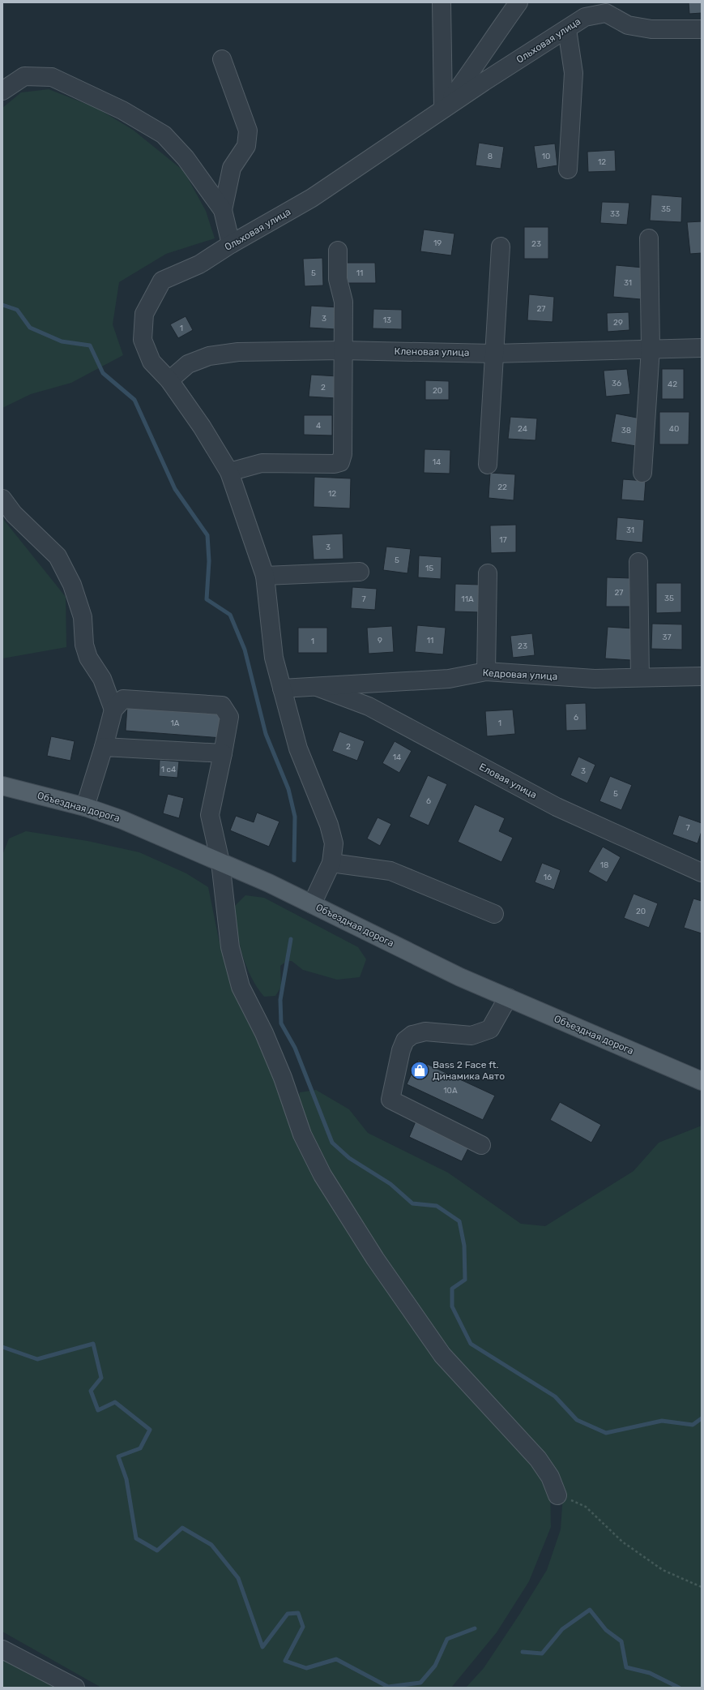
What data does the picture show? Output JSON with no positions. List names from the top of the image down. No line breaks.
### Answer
{"streets":{"main road":["Объездная дорога"],"street":["Ольховая улица","Кленовая улица","Кедровая улица","Еловая улица"]},"crossings":[["Ольховая улица","Кленовая улица"],["Ольховая улица","Кедровая улица"],["Ольховая улица","Объездная дорога"],["Кедровая улица","Еловая улица"]],"places":{"shop":["Bass 2 Face ft. Динамика Авто"]},"house_numbers":["8","10","12","35","33","19","23","5","11","31","27","3","13","29","1","36","42","2","20","4","24","40","38","14","22","12","31","17","3","5","15","27","35","7","11А","37","9","11","1","23","6","1А","1","2","14","1 с4","3","5","6","7","18","16","20","10А"]}
